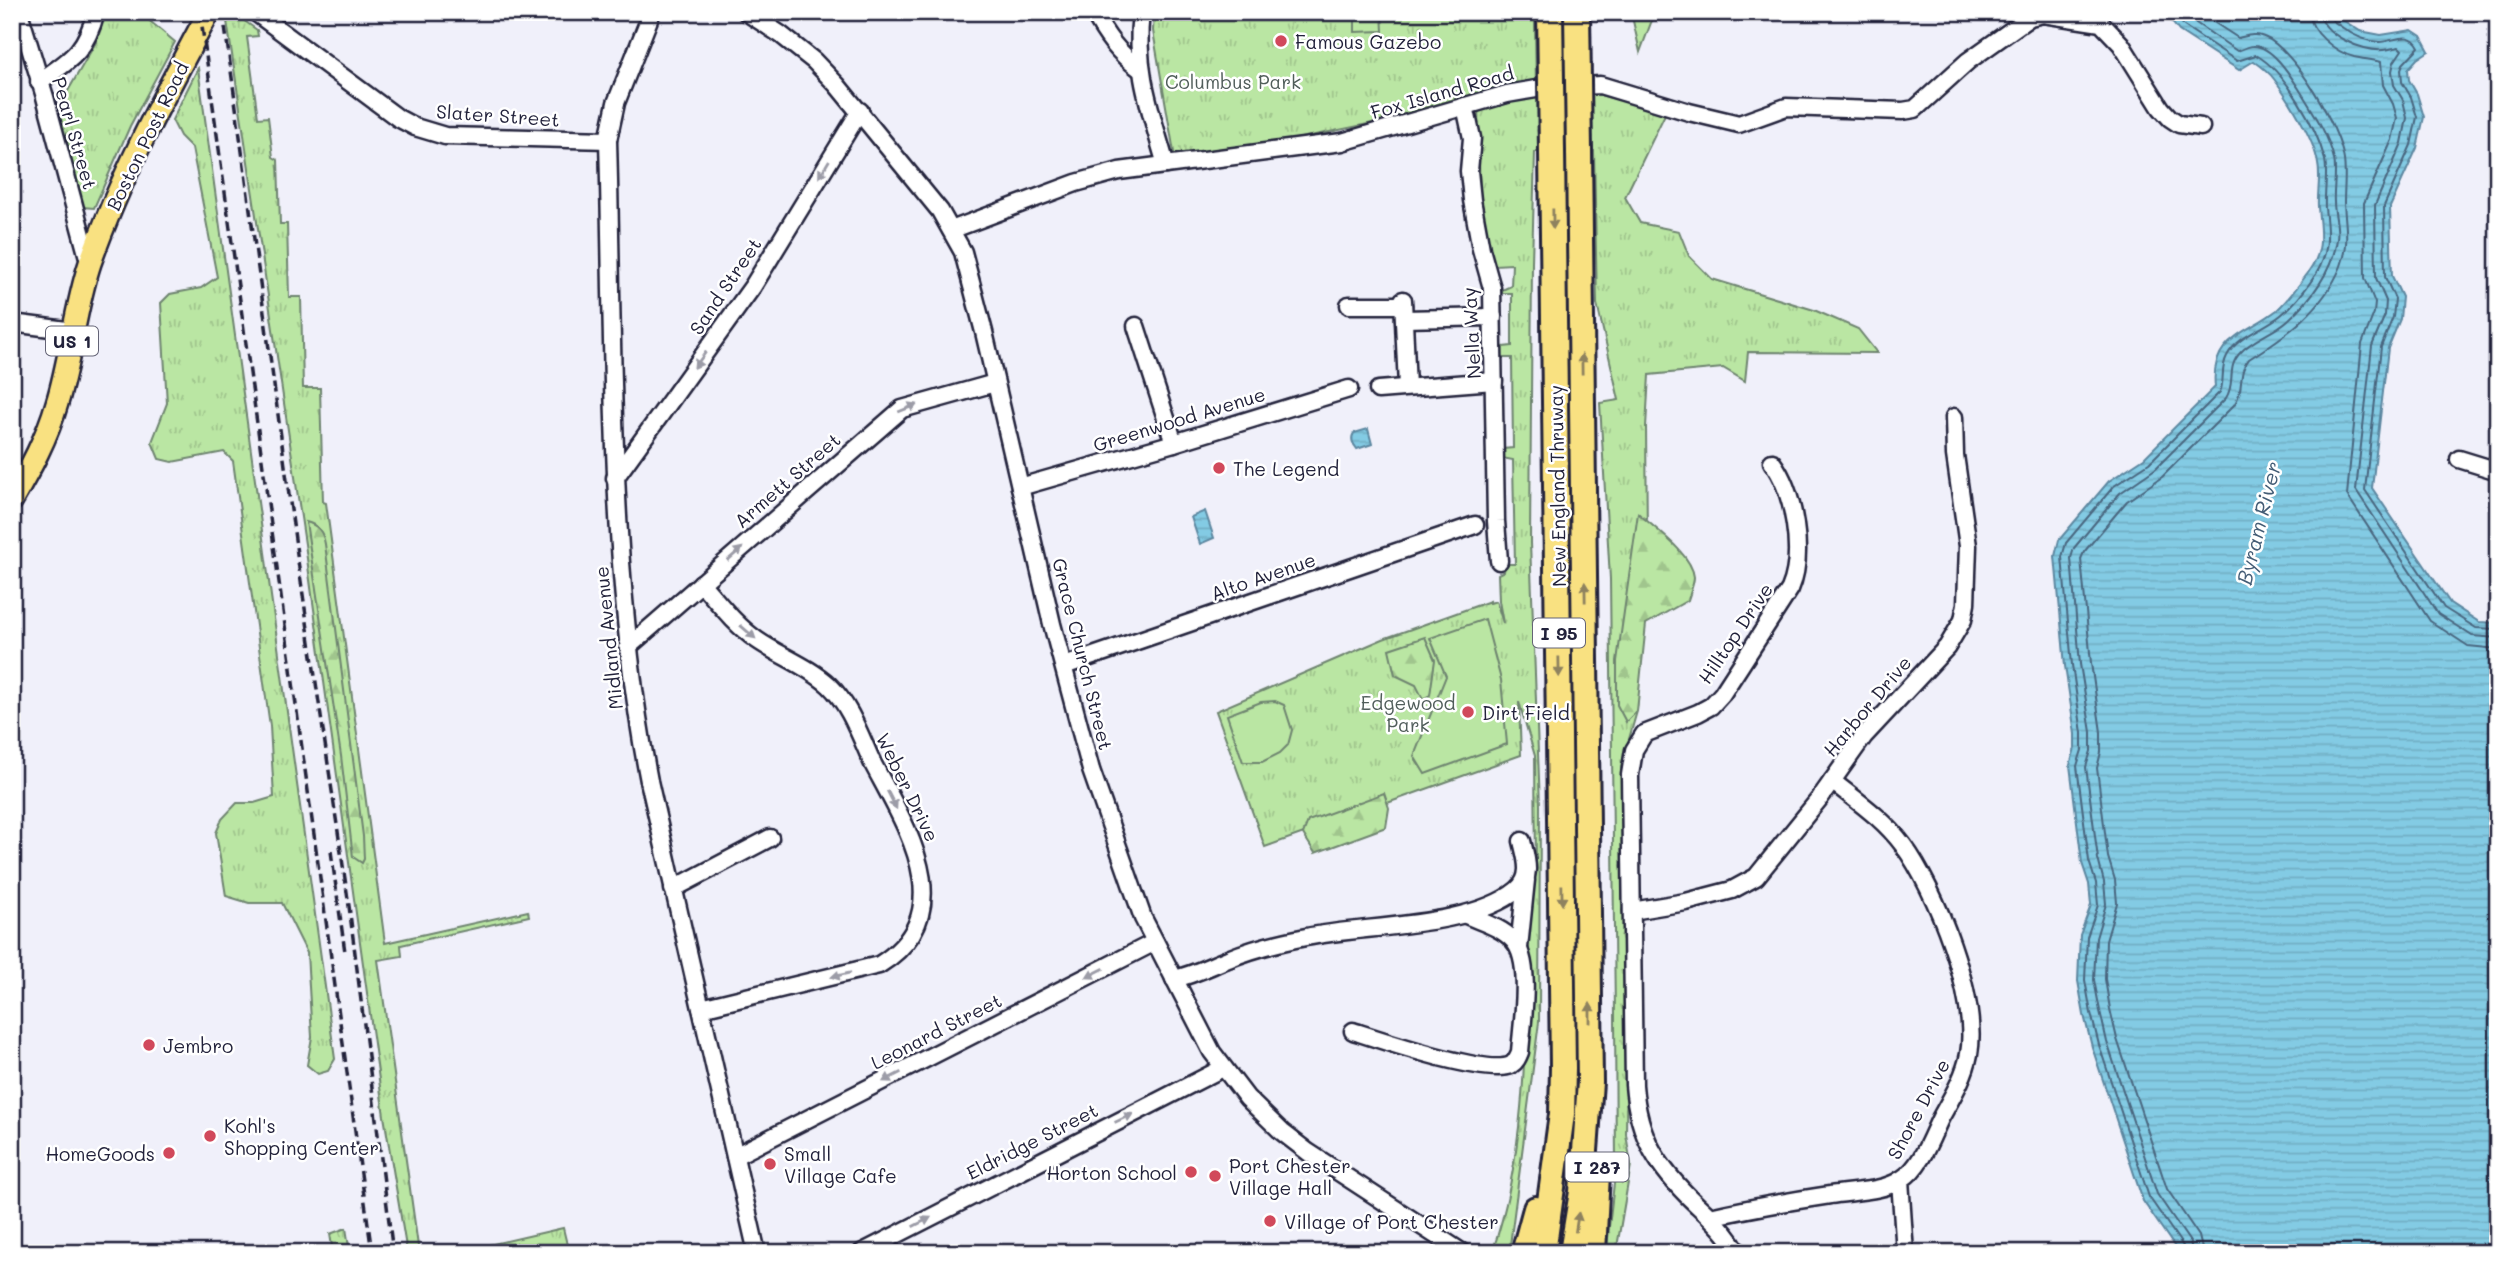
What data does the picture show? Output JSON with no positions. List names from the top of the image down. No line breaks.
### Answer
{"streets":{"highway":["New England Thruway","I 95","I 287"],"main road":["Boston Post Road","US 1"],"street":["Fox Island Road","Slater Street","Pearl Street","Sand Street","Nella Way","Greenwood Avenue","Armett Street","Alto Avenue","Hilltop Drive","Midland Avenue","Grace Church Street","Harbor Drive","Weber Drive","Leonard Street","Shore Drive","Eldridge Street"]},"crossings":[["Fox Island Road","Nella Way"],["Fox Island Road","Grace Church Street"],["Slater Street","Midland Avenue"],["Pearl Street","Boston Post Road"],["Sand Street","Midland Avenue"],["Sand Street","Grace Church Street"],["Greenwood Avenue","Grace Church Street"],["Armett Street","Midland Avenue"],["Armett Street","Grace Church Street"],["Armett Street","Weber Drive"],["New England Thruway","I 287"],["Alto Avenue","Grace Church Street"],["Hilltop Drive","Harbor Drive"],["Hilltop Drive","Shore Drive"],["Midland Avenue","Weber Drive"],["Midland Avenue","Leonard Street"],["Grace Church Street","Leonard Street"],["Grace Church Street","Eldridge Street"],["Harbor Drive","Shore Drive"]],"one_way":["Sand Street","Armett Street","Leonard Street","Eldridge Street"],"water":["Byram River"],"parks":["Columbus Park","Edgewood Park"],"places":["Famous Gazebo","The Legend","Dirt Field","Jembro","Kohl's Shopping Center","HomeGoods","Small Village Cafe","Horton School","Port Chester Village Hall","Village of Port Chester"]}
